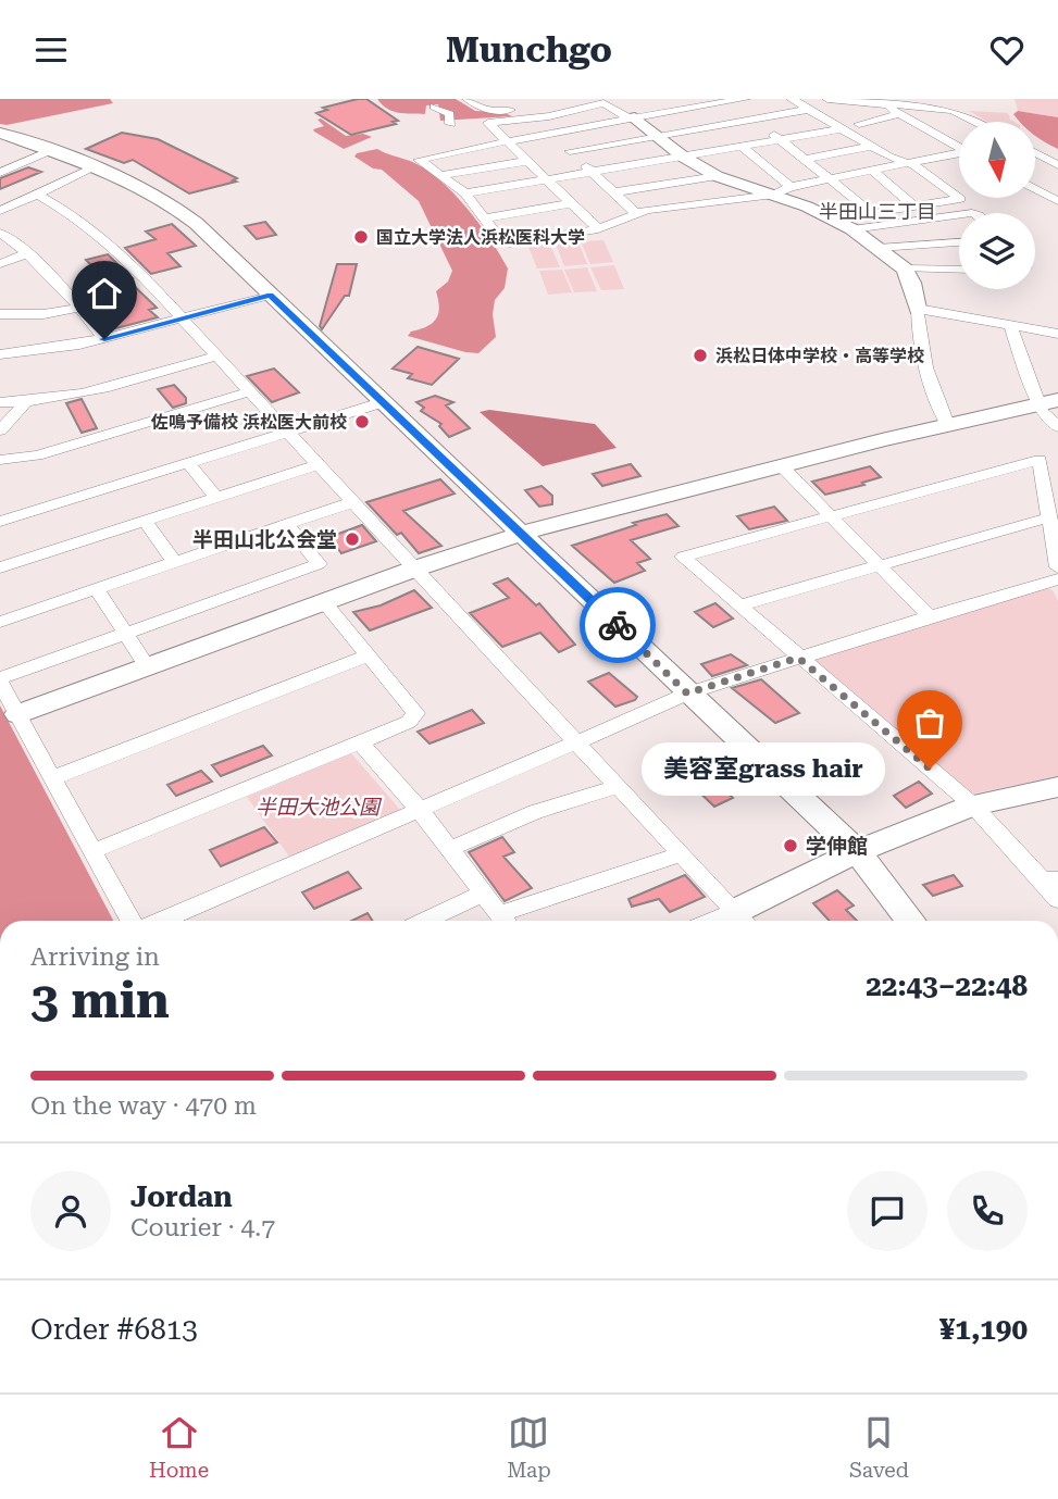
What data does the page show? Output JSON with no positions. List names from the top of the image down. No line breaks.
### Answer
{"districts":["半田山三丁目"],"parks":["半田大池公園"],"places":["国立大学法人浜松医科大学","浜松日体中学校・高等学校","佐鳴予備校 浜松医大前校","半田山北公会堂","美容室grass hair","学伸館"],"north":"bottom","page":{"header":"Munchgo","bubble":"美容室grass hair","heading":["3 min","Arriving in","22:43–22:48"],"panel":["Jordan","Courier · 4.7","Order #6813","¥1,190"],"bar":"On the way · 470 m","tabs":["Home","Map","Saved"]}}
